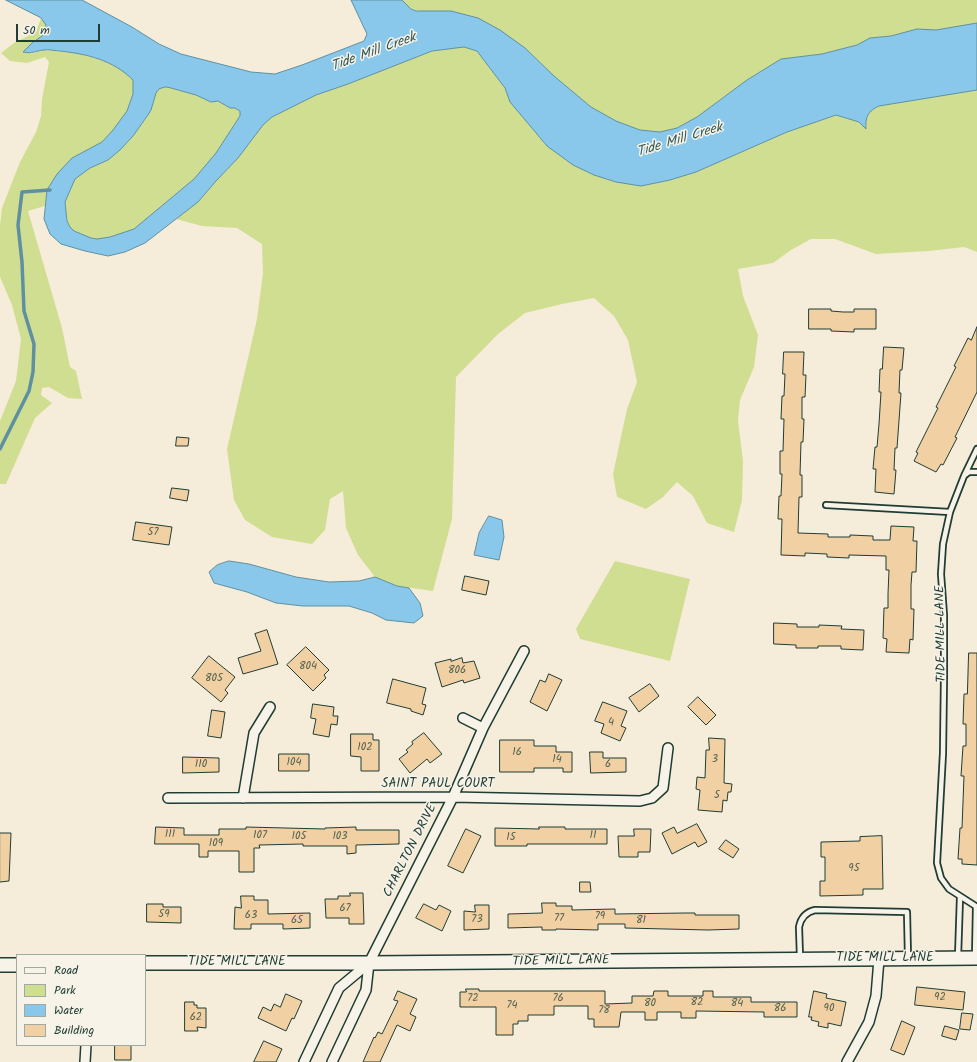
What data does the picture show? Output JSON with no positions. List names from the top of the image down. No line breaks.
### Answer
{"streets":{"street":["TIDE MILL LANE","SAINT PAUL COURT","CHARLTON DRIVE"]},"crossings":[["TIDE MILL LANE","CHARLTON DRIVE"],["SAINT PAUL COURT","CHARLTON DRIVE"]],"water":["Tide Mill Creek"],"house_numbers":["57","804","806","805","4","102","16","14","3","104","110","6","5","111","107","11","105","103","15","109","95","67","59","63","79","77","73","65","81","92","72","76","82","80","84","74","86","90","78","62"],"legend":["Road","Park","Water","Building"],"scale_bar":"50 m"}
